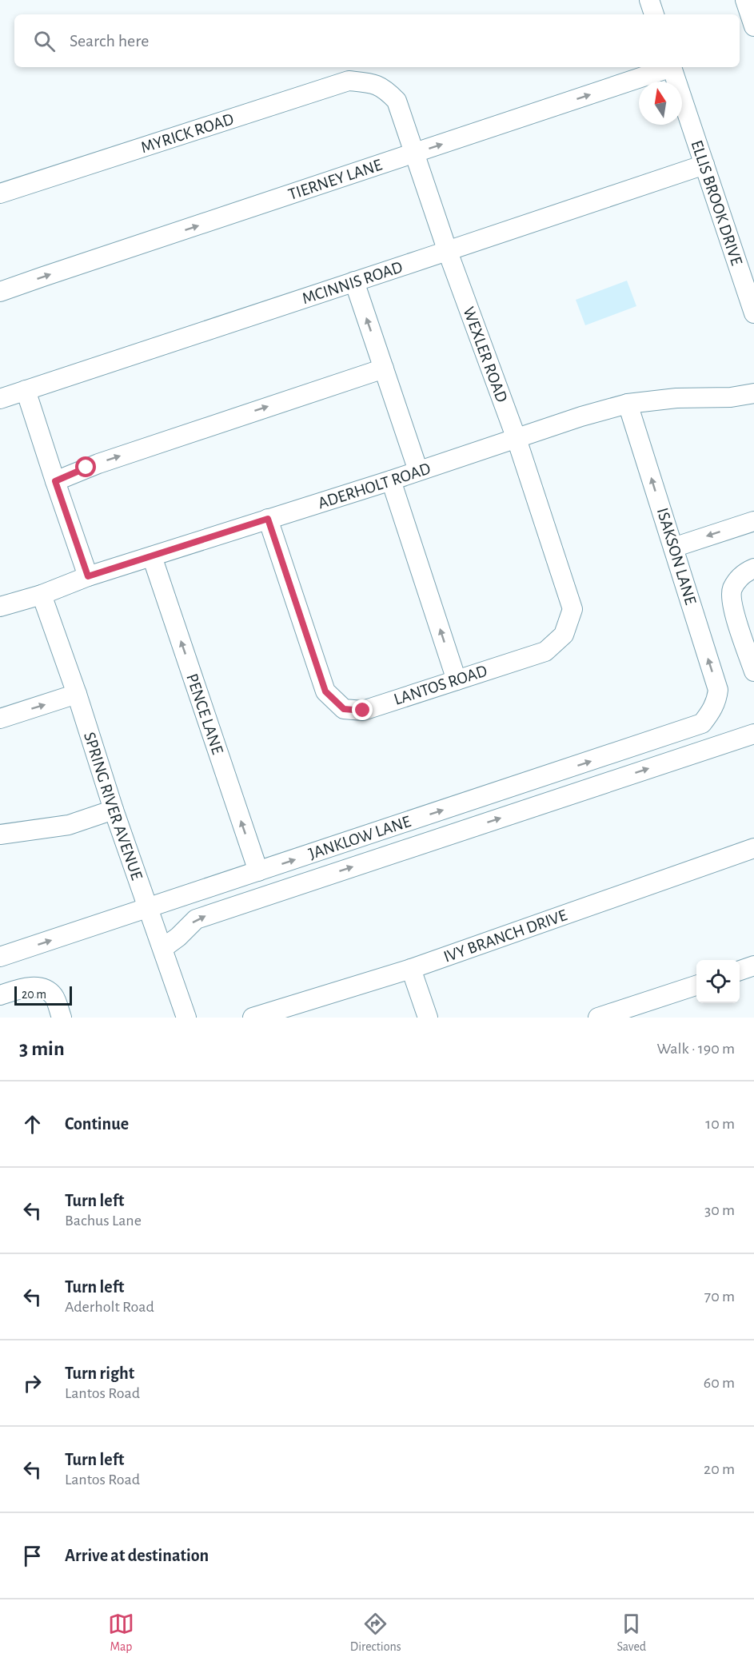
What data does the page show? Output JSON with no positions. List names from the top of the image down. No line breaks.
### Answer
{"streets":{"street":["MYRICK ROAD","TIERNEY LANE","ELLIS BROOK DRIVE","MCINNIS ROAD","WEXLER ROAD","ADERHOLT ROAD","ISAKSON LANE","LANTOS ROAD","PENCE LANE","SPRING RIVER AVENUE","JANKLOW LANE","IVY BRANCH DRIVE"]},"crossings":[["MYRICK ROAD","WEXLER ROAD"],["TIERNEY LANE","WEXLER ROAD"],["ELLIS BROOK DRIVE","MCINNIS ROAD"],["MCINNIS ROAD","WEXLER ROAD"],["WEXLER ROAD","ADERHOLT ROAD"],["WEXLER ROAD","LANTOS ROAD"],["ADERHOLT ROAD","ISAKSON LANE"],["ADERHOLT ROAD","LANTOS ROAD"],["ADERHOLT ROAD","PENCE LANE"],["ADERHOLT ROAD","SPRING RIVER AVENUE"],["ISAKSON LANE","JANKLOW LANE"],["PENCE LANE","JANKLOW LANE"],["SPRING RIVER AVENUE","JANKLOW LANE"]],"one_way":["TIERNEY LANE","ISAKSON LANE","PENCE LANE"],"scale_bar":"20 m","north":"top","page":{"search":"Search here","scale":"20 m","heading":["3 min","Walk · 190 m"],"list":[["Continue","10 m"],["Turn left","Bachus Lane","30 m"],["Turn left","Aderholt Road","70 m"],["Turn right","Lantos Road","60 m"],["Turn left","Lantos Road","20 m"],"Arrive at destination"],"nav":["Map","Directions","Saved"]}}
